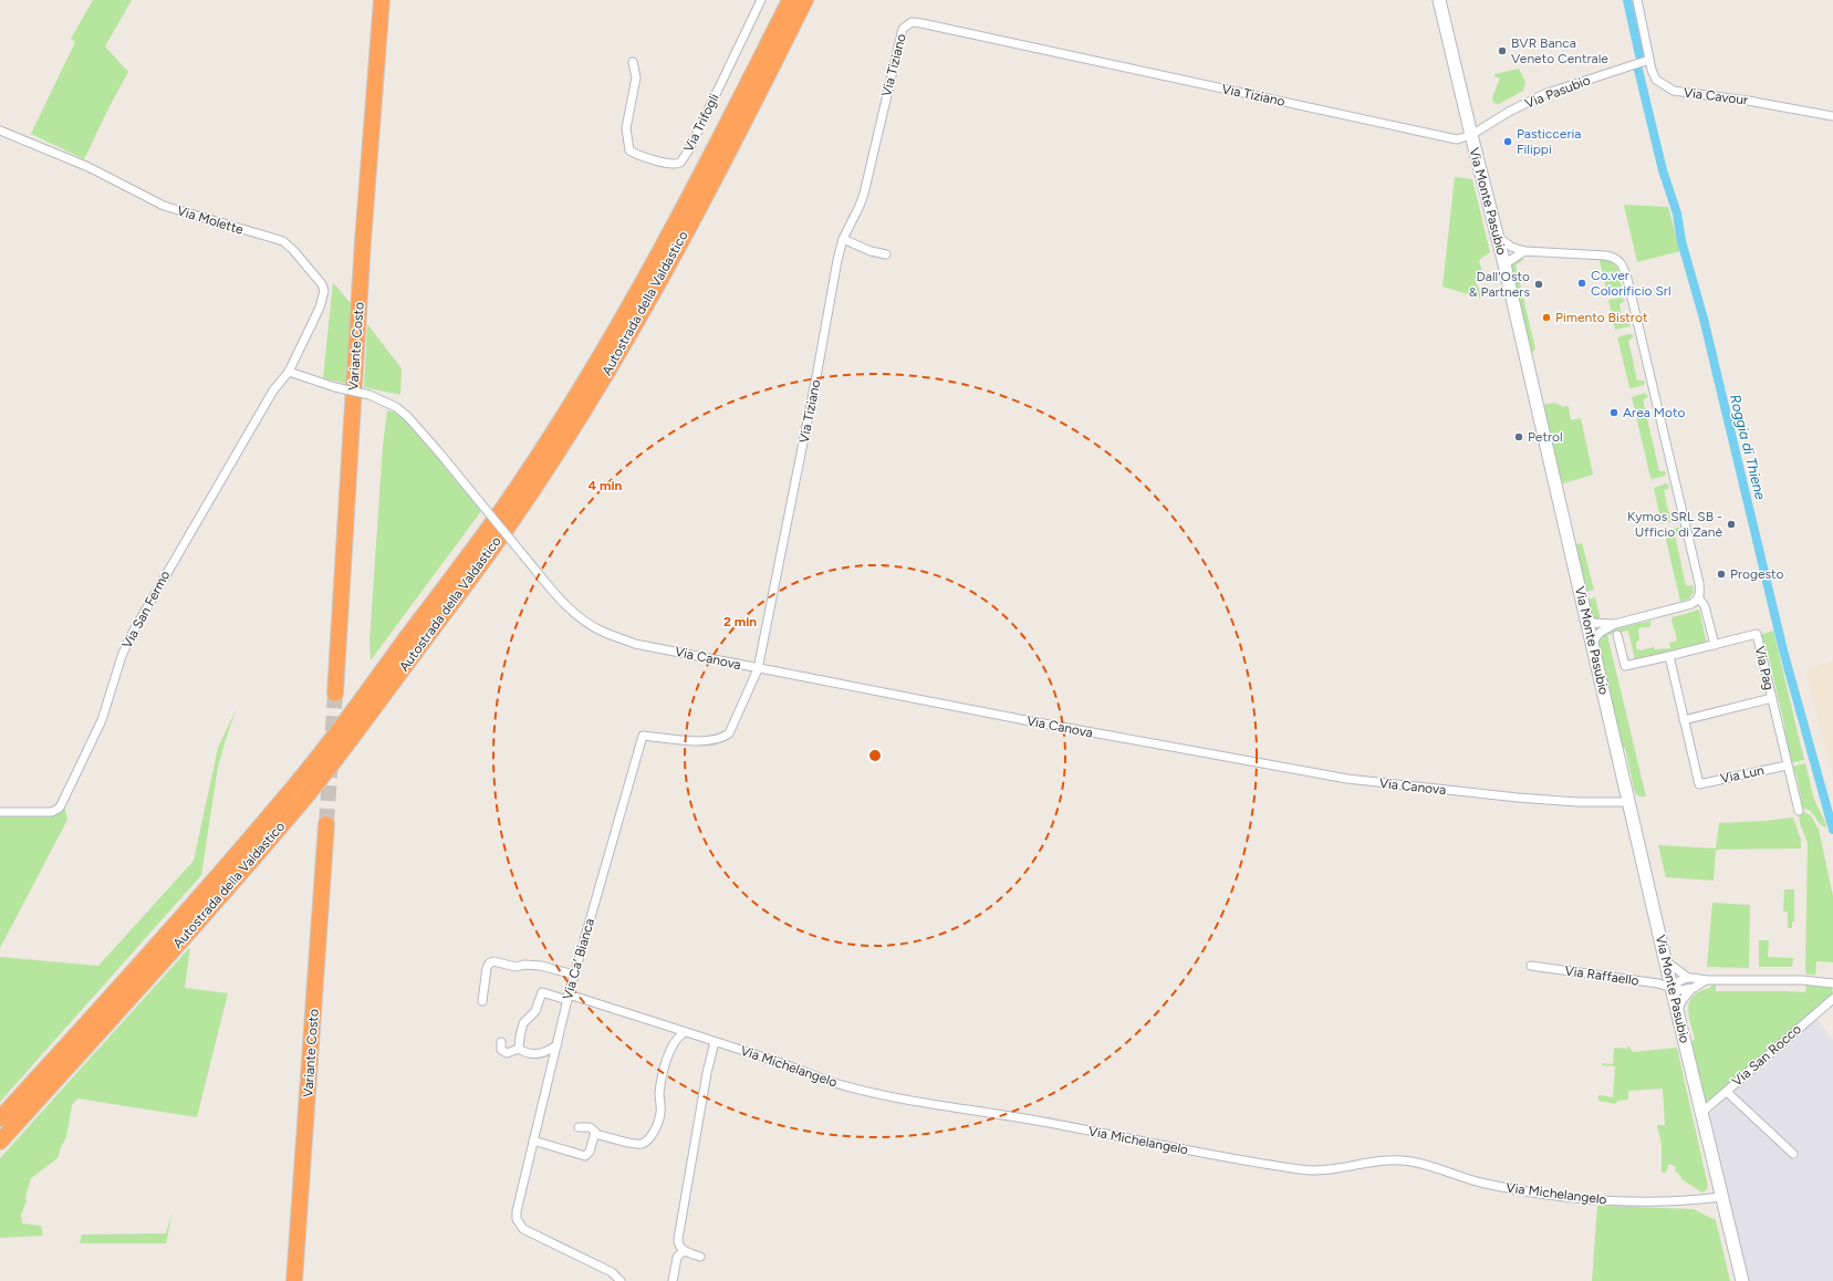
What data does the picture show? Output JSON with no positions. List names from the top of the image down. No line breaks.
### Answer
{"streets":{"highway":["Autostrada della Valdastico","Variante Costo"],"main road":["Via Monte Pasubio"],"street":["Via Tiziano","Via Pasubio","Via Cavour","Via Trifogli","Via Molette","Via San Fermo","Via Canova","Via Pag","Via Lun","Via Ca' Bianca","Via Raffaello","Via San Rocco","Via Michelangelo"]},"crossings":[["Via Tiziano","Via Pasubio"],["Via Tiziano","Via Monte Pasubio"],["Via Tiziano","Via Canova"],["Via Tiziano","Via Ca' Bianca"],["Via Pasubio","Via Cavour"],["Via Pasubio","Via Monte Pasubio"],["Via Monte Pasubio","Via Canova"],["Via Monte Pasubio","Via Raffaello"],["Via Monte Pasubio","Via San Rocco"],["Via Monte Pasubio","Via Michelangelo"],["Via Molette","Via San Fermo"],["Via Molette","Via Canova"],["Via San Fermo","Via Canova"],["Via Canova","Via Ca' Bianca"],["Via Pag","Via Lun"],["Via Ca' Bianca","Via Michelangelo"]],"water":["Roggia di Thiene"],"places":["BVR Banca Veneto Centrale","Pasticceria Filippi","Co.ver Colorificio Srl","Dall'Osto & Partners","Pimento Bistrot","Area Moto","Petrol","Kymos SRL SB - Ufficio di Zanè","Progesto"],"rings":["4 min","2 min"]}
